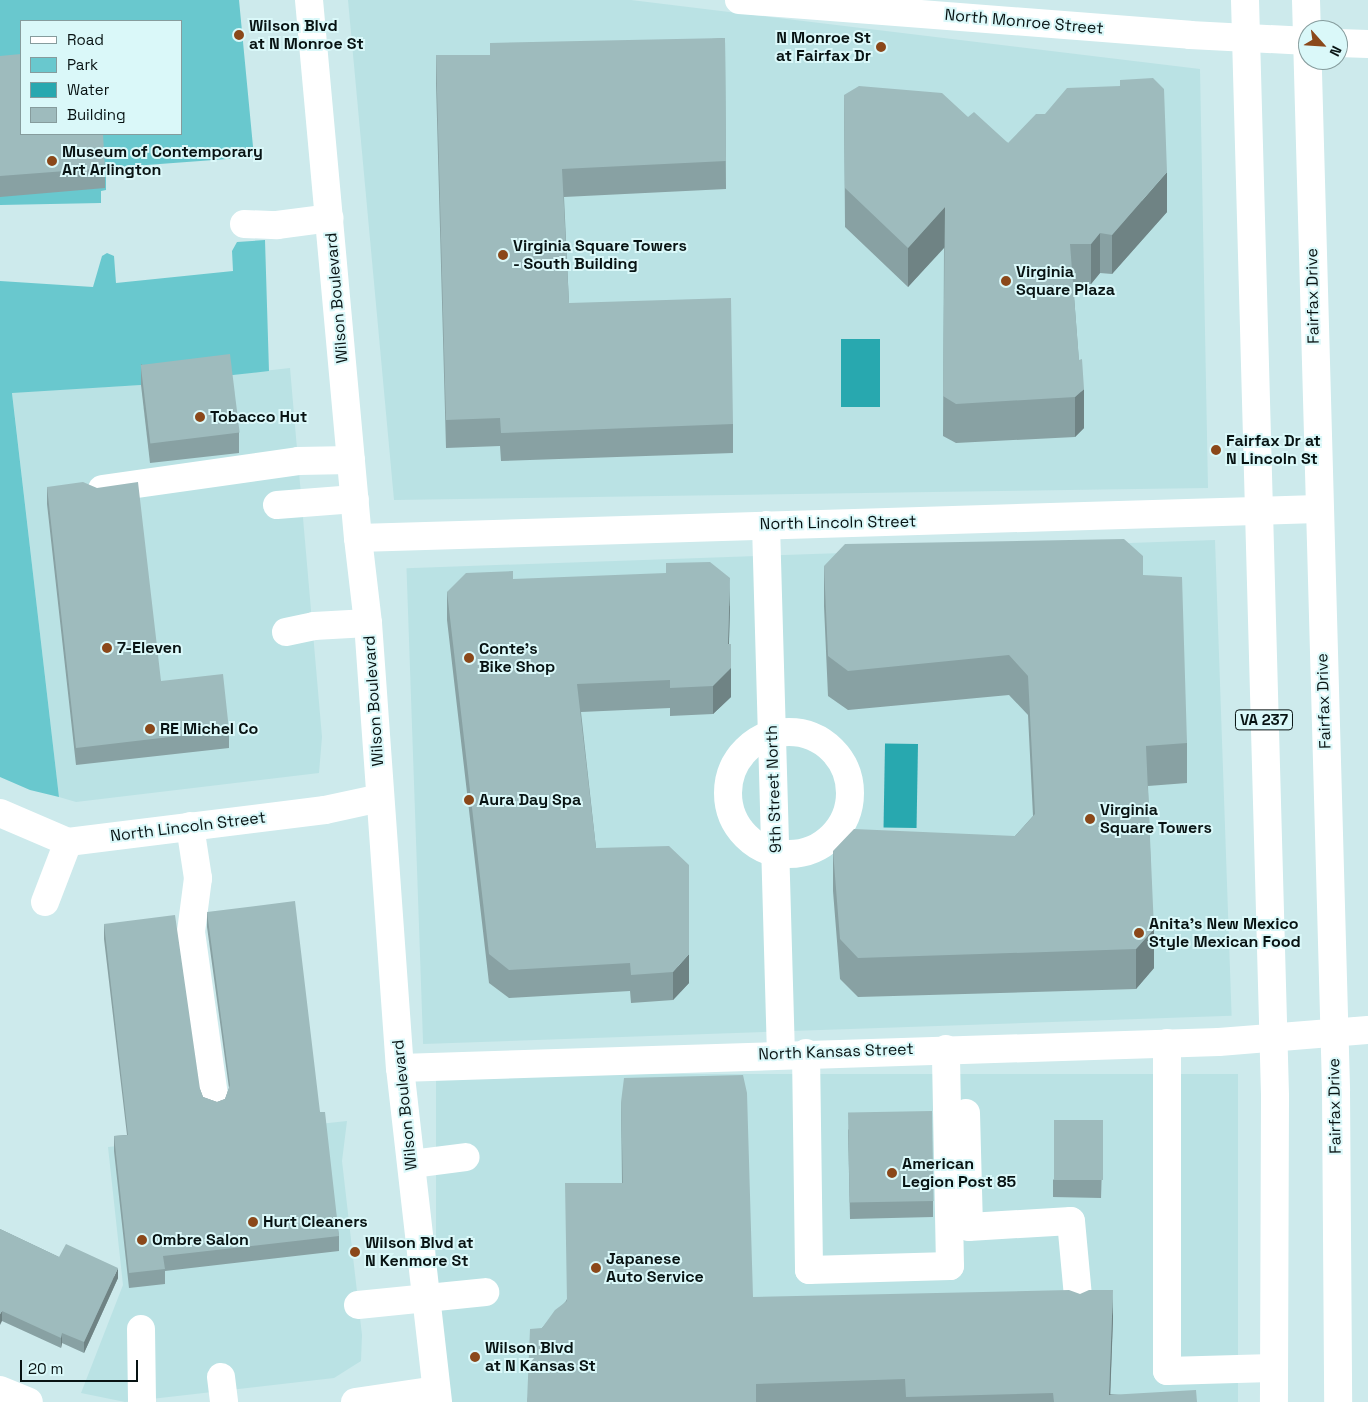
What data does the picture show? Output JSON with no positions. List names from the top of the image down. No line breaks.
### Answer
{"streets":{"main road":["North Monroe Street","Fairfax Drive","Wilson Boulevard","North Lincoln Street","VA 237","9th Street North","North Kansas Street"]},"crossings":[["North Monroe Street","VA 237"],["Fairfax Drive","North Lincoln Street"],["Fairfax Drive","North Kansas Street"],["Wilson Boulevard","North Lincoln Street"],["Wilson Boulevard","North Kansas Street"],["North Lincoln Street","VA 237"],["North Lincoln Street","9th Street North"],["VA 237","North Kansas Street"],["9th Street North","North Kansas Street"]],"places":["Wilson Blvd at N Monroe St","N Monroe St at Fairfax Dr","Museum of Contemporary Art Arlington","Virginia Square Towers - South Building","Virginia Square Plaza","Tobacco Hut","Fairfax Dr at N Lincoln St","7-Eleven","Conte's Bike Shop","RE Michel Co","Aura Day Spa","Virginia Square Towers","Anita's New Mexico Style Mexican Food","American Legion Post 85","Hurt Cleaners","Ombre Salon","Wilson Blvd at N Kenmore St","Japanese Auto Service","Wilson Blvd at N Kansas St"],"legend":["Road","Park","Water","Building"],"scale_bar":"20 m","north":"bottom right"}
